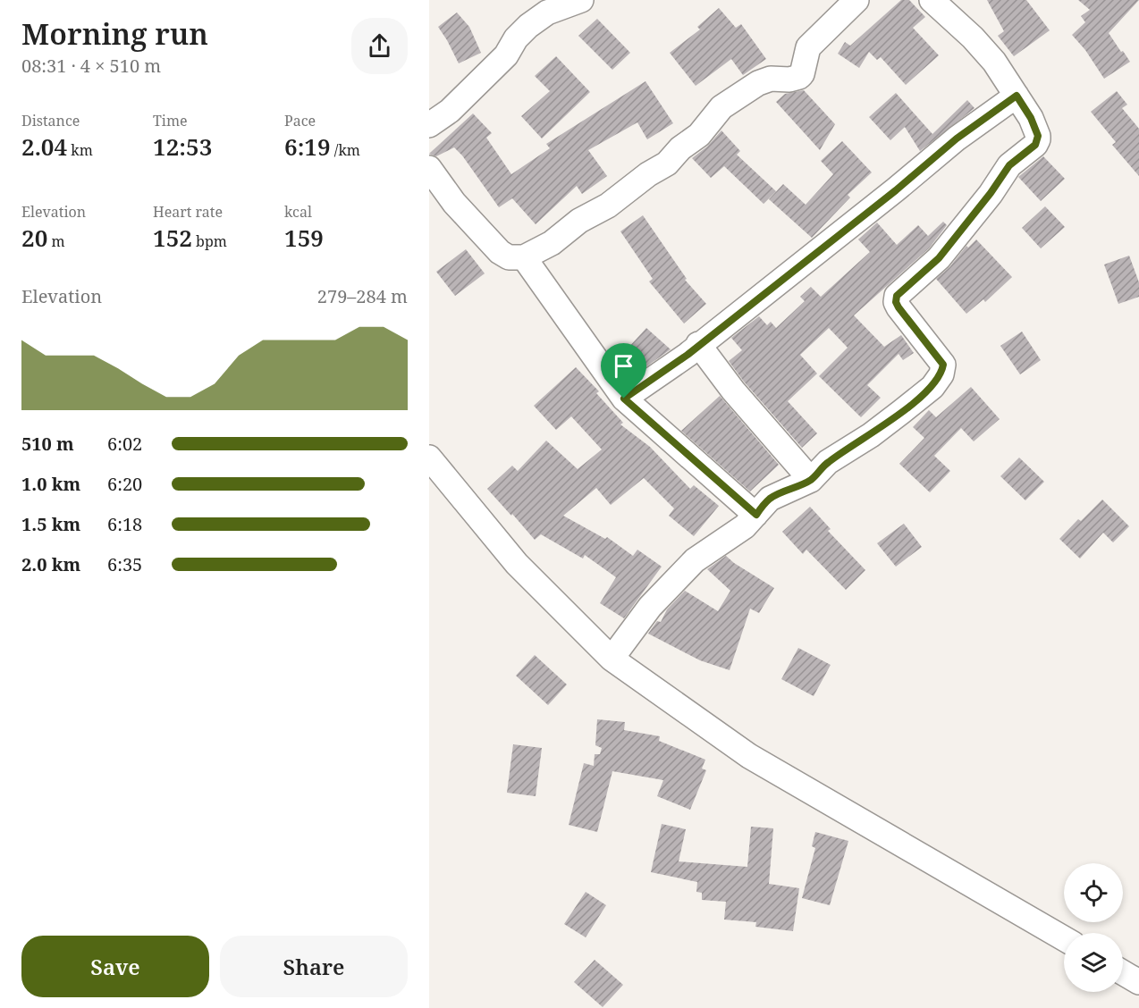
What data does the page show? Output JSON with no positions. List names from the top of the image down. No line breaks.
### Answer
{"page":{"heading":["Morning run","08:31 · 4 × 510 m"],"stats":[["Distance","2.04 km"],["Time","12:53"],["Pace","6:19 /km"],["Elevation","20 m"],["Heart rate","152 bpm"],["kcal","159"]],"chart":["Elevation","279–284 m"],"list":[{"name":"510 m","note":"6:02"},{"name":"1.0 km","note":"6:20"},{"name":"1.5 km","note":"6:18"},{"name":"2.0 km","note":"6:35"}],"buttons":["Save","Share"]}}
